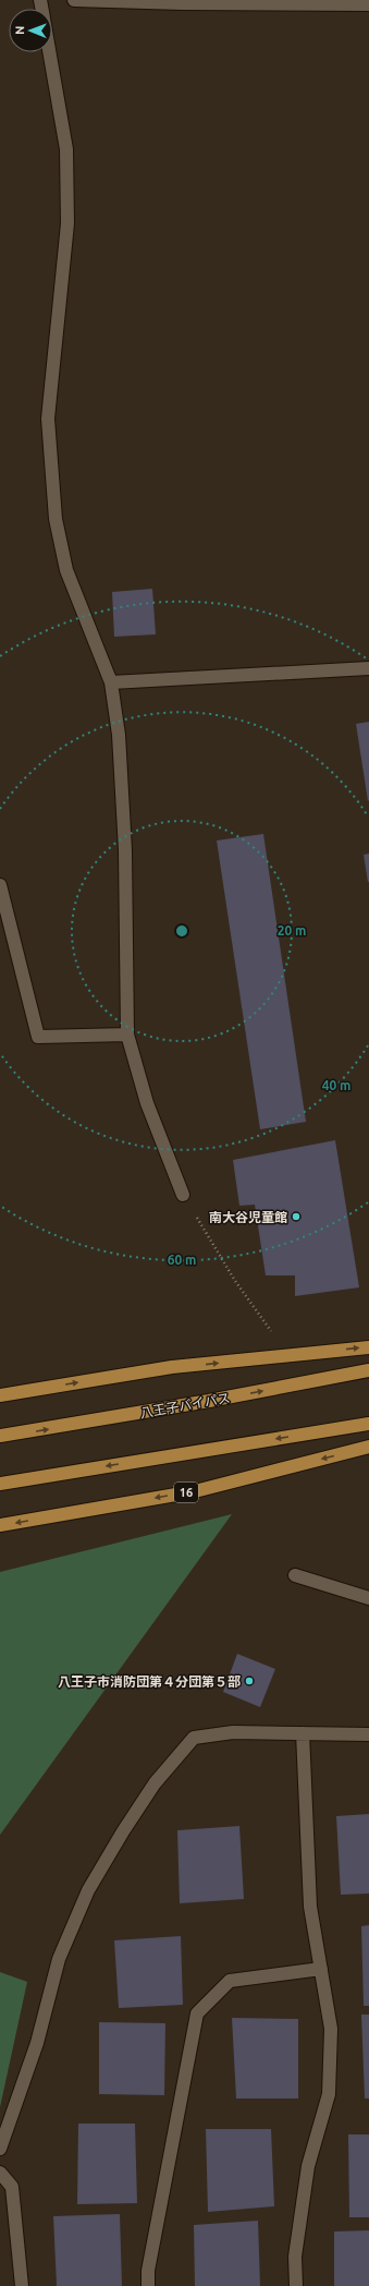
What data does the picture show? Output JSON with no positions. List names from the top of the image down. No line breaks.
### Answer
{"streets":{"highway":["八王子バイパス","16"]},"places":["南大谷児童館","八王子市消防団第４分団第５部"],"north":"left","rings":["20 m","40 m","60 m"]}
